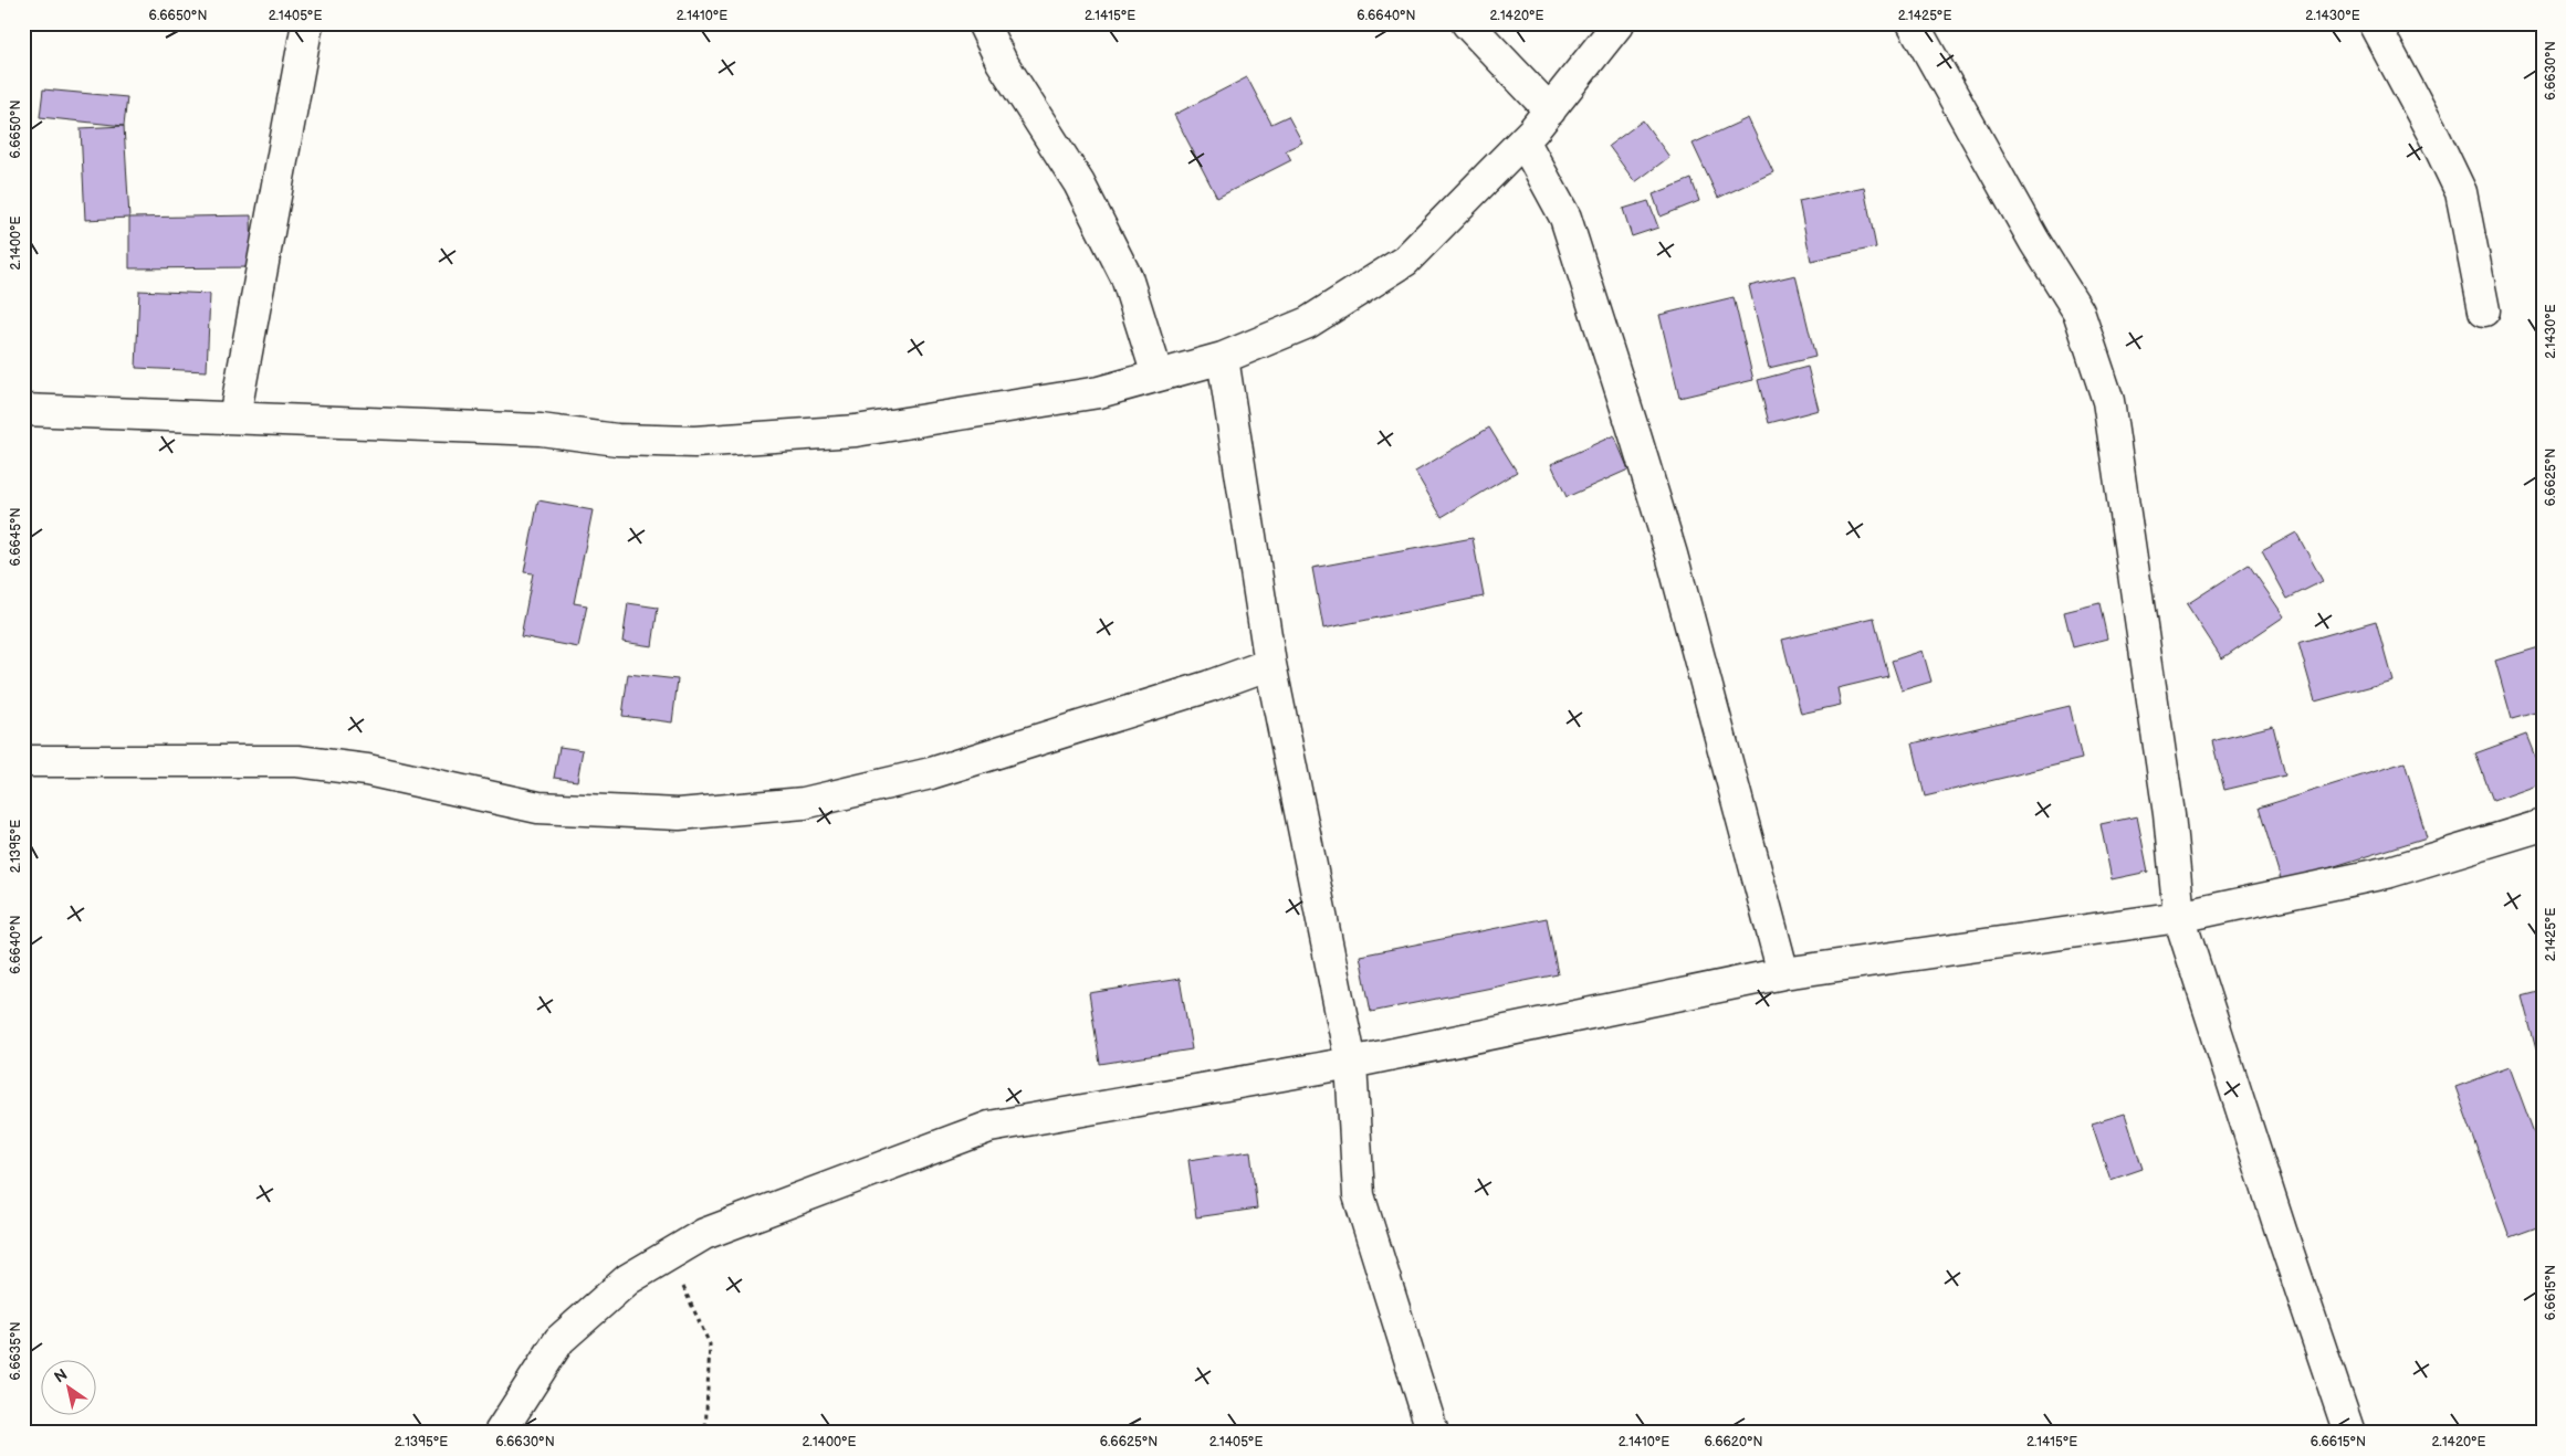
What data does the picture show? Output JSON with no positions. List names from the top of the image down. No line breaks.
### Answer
{"north":"top left","coordinates":["6.6650°N","2.1405°E","2.1410°E","2.1415°E","6.6640°N","2.1420°E","2.1425°E","2.1430°E","6.6630°N","2.1400°E","6.6625°N","6.6645°N","2.1395°E","6.6615°N","6.6635°N","6.6620°N"]}
